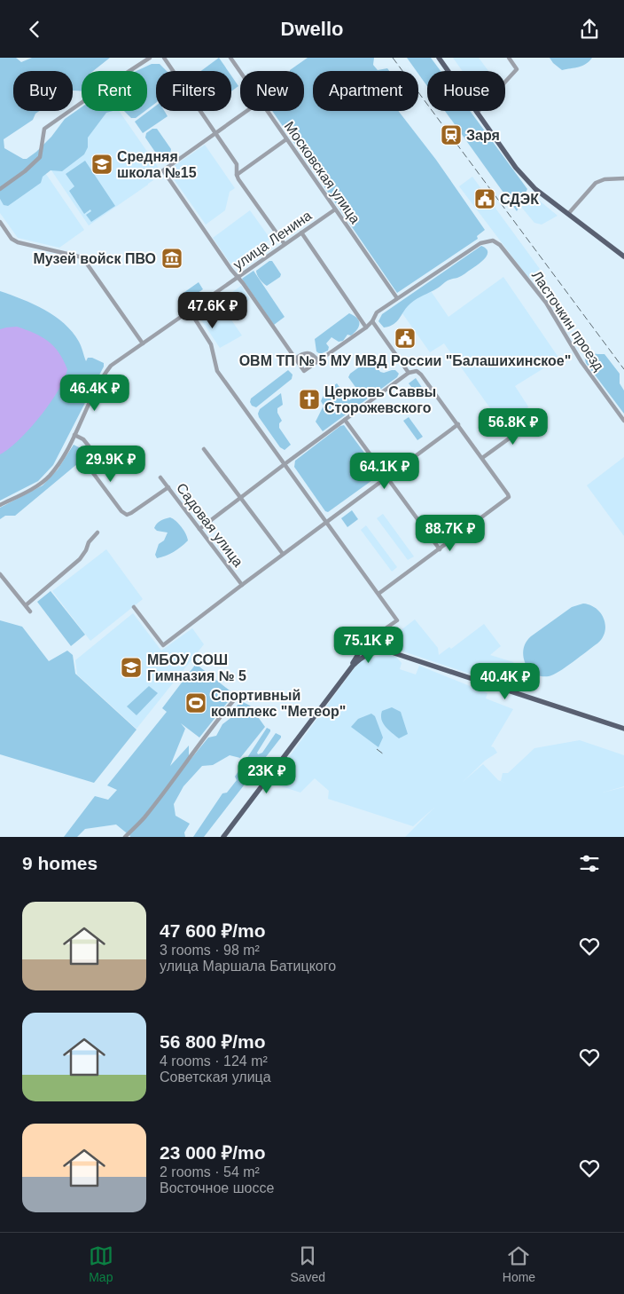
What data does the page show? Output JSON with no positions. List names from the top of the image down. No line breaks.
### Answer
{"streets":{"street":["Московская улица","улица Ленина","Ласточкин проезд","Садовая улица"]},"crossings":[["Московская улица","улица Ленина"],["Московская улица","Ласточкин проезд"]],"places":{"station":["Заря"],"school or university":["Средняя школа №15","МБОУ СОШ Гимназия № 5"],"public building":["СДЭК","ОВМ ТП № 5 МУ МВД России \"Балашихинское\""],"museum":["Музей войск ПВО"],"church":["Церковь Саввы Сторожевского"],"sports":["Спортивный комплекс \"Метеор\""]},"page":{"header":"Dwello","chip":["Buy","Rent","Filters","New","Apartment","House"],"price":["47.6K ₽","46.4K ₽","56.8K ₽","29.9K ₽","64.1K ₽","88.7K ₽","75.1K ₽","40.4K ₽","23K ₽"],"heading":"9 homes","list":[{"name":"47 600 ₽/mo","note":"3 rooms · 98 m² · улица Маршала Батицкого"},{"name":"56 800 ₽/mo","note":"4 rooms · 124 m² · Советская улица"},{"name":"23 000 ₽/mo","note":"2 rooms · 54 m² · Восточное шоссе"}],"tabs":["Map","Saved","Home"]}}
